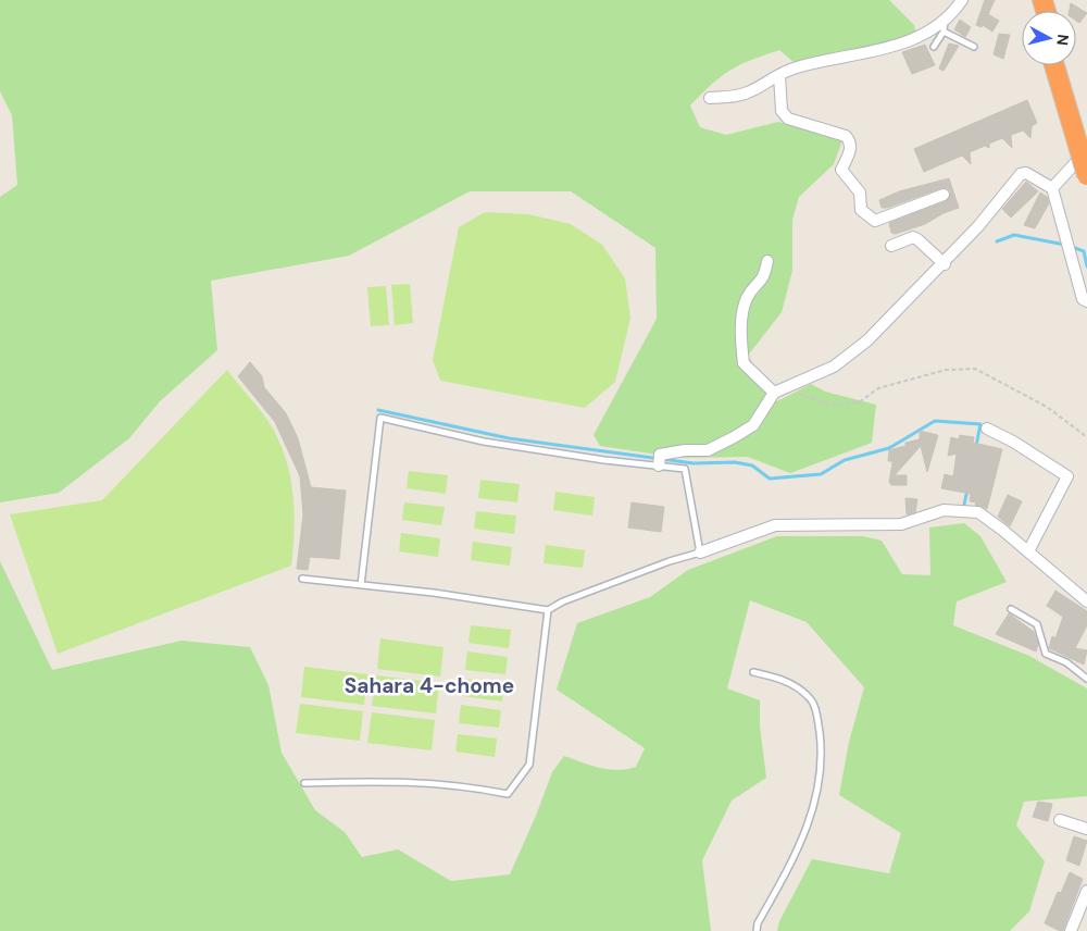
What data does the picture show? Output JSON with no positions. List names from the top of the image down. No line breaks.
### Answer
{"districts":["Sahara 4-chome"],"north":"right"}
